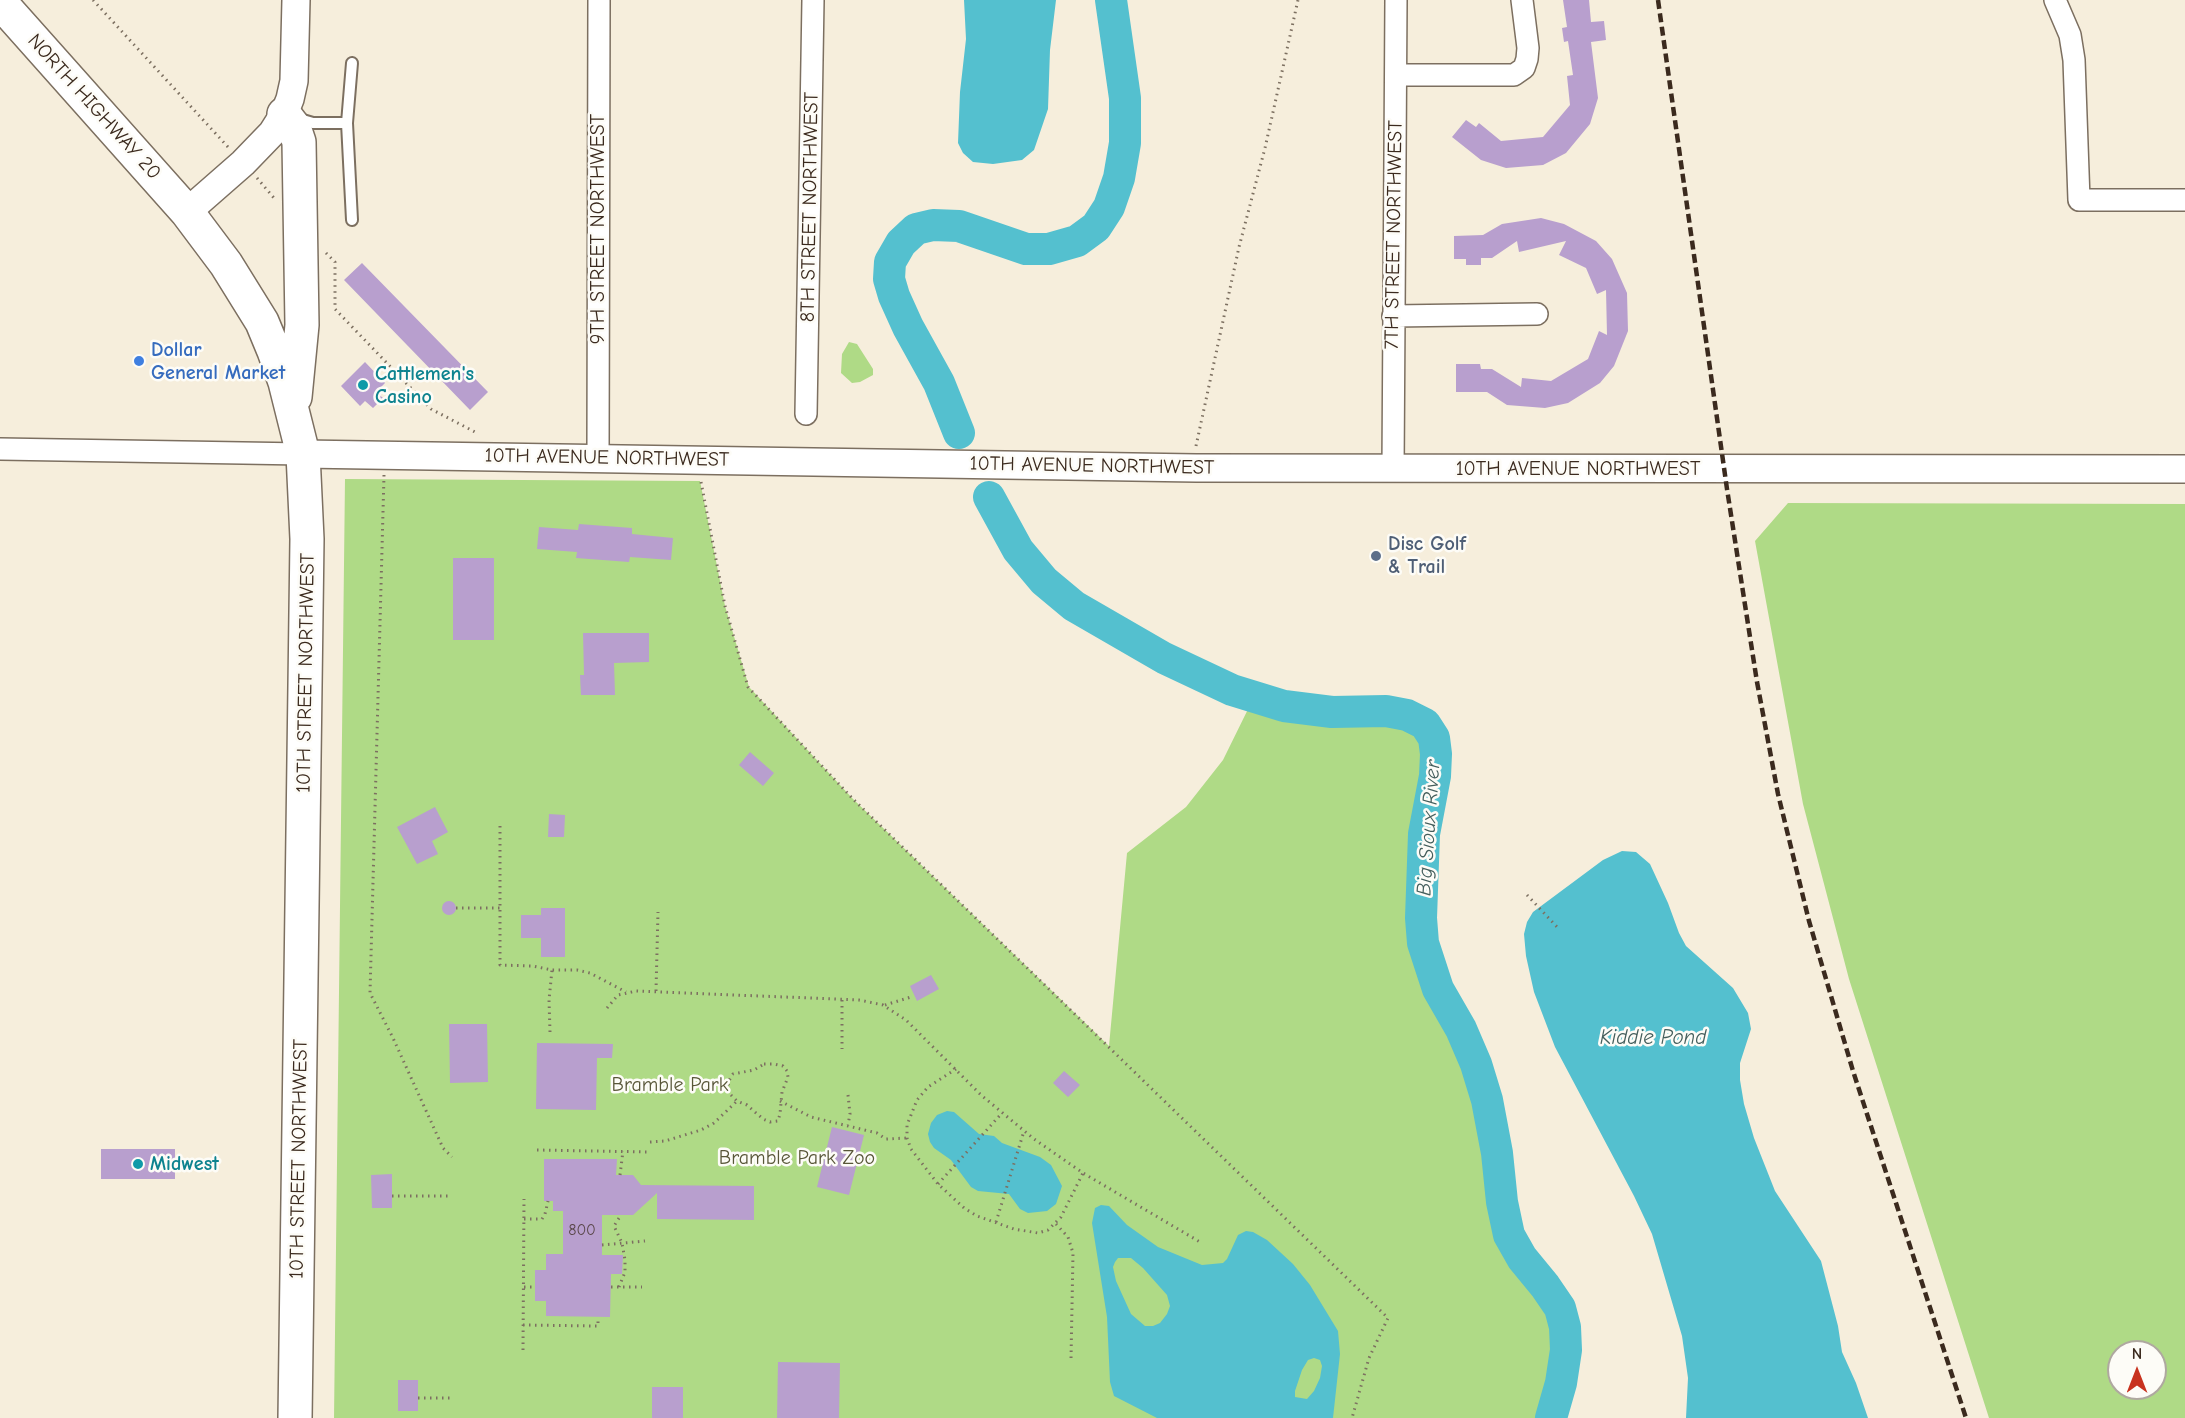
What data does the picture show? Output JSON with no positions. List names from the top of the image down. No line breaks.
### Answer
{"streets":{"main road":["NORTH HIGHWAY 20","10TH STREET NORTHWEST"],"street":["8TH STREET NORTHWEST","9TH STREET NORTHWEST","7TH STREET NORTHWEST","10TH AVENUE NORTHWEST"]},"crossings":[["NORTH HIGHWAY 20","10TH STREET NORTHWEST"],["9TH STREET NORTHWEST","10TH AVENUE NORTHWEST"],["7TH STREET NORTHWEST","10TH AVENUE NORTHWEST"],["10TH AVENUE NORTHWEST","10TH STREET NORTHWEST"]],"water":["Big Sioux River","Kiddie Pond"],"parks":["Bramble Park","Bramble Park Zoo"],"places":["Dollar General Market","Cattlemen's Casino","Disc Golf & Trail","Midwest"],"house_numbers":["800"],"north":"top"}
